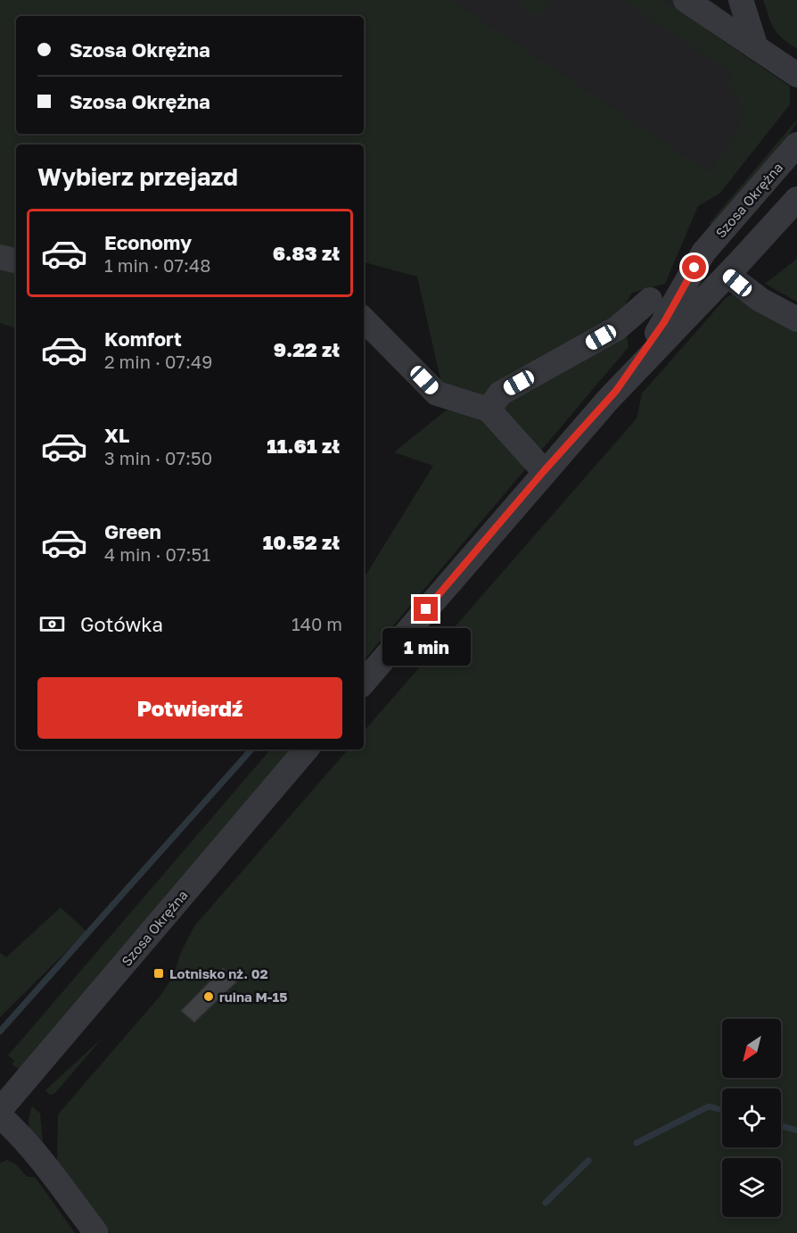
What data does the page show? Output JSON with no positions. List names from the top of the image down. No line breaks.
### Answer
{"streets":{"street":["Szosa Okrężna"]},"places":{"transit":["Lotnisko nż. 02"],"other":["ruina M-15"]},"north":"bottom left","page":{"banner":["Szosa Okrężna","Szosa Okrężna"],"heading":"Wybierz przejazd","list":[{"name":"Economy","note":"1 min · 07:48","value":"6.83 zł"},{"name":"Komfort","note":"2 min · 07:49","value":"9.22 zł"},{"name":"XL","note":"3 min · 07:50","value":"11.61 zł"},{"name":"Green","note":"4 min · 07:51","value":"10.52 zł"}],"pay":["Gotówka","140 m"],"bubble":"1 min","buttons":"Potwierdź"}}
